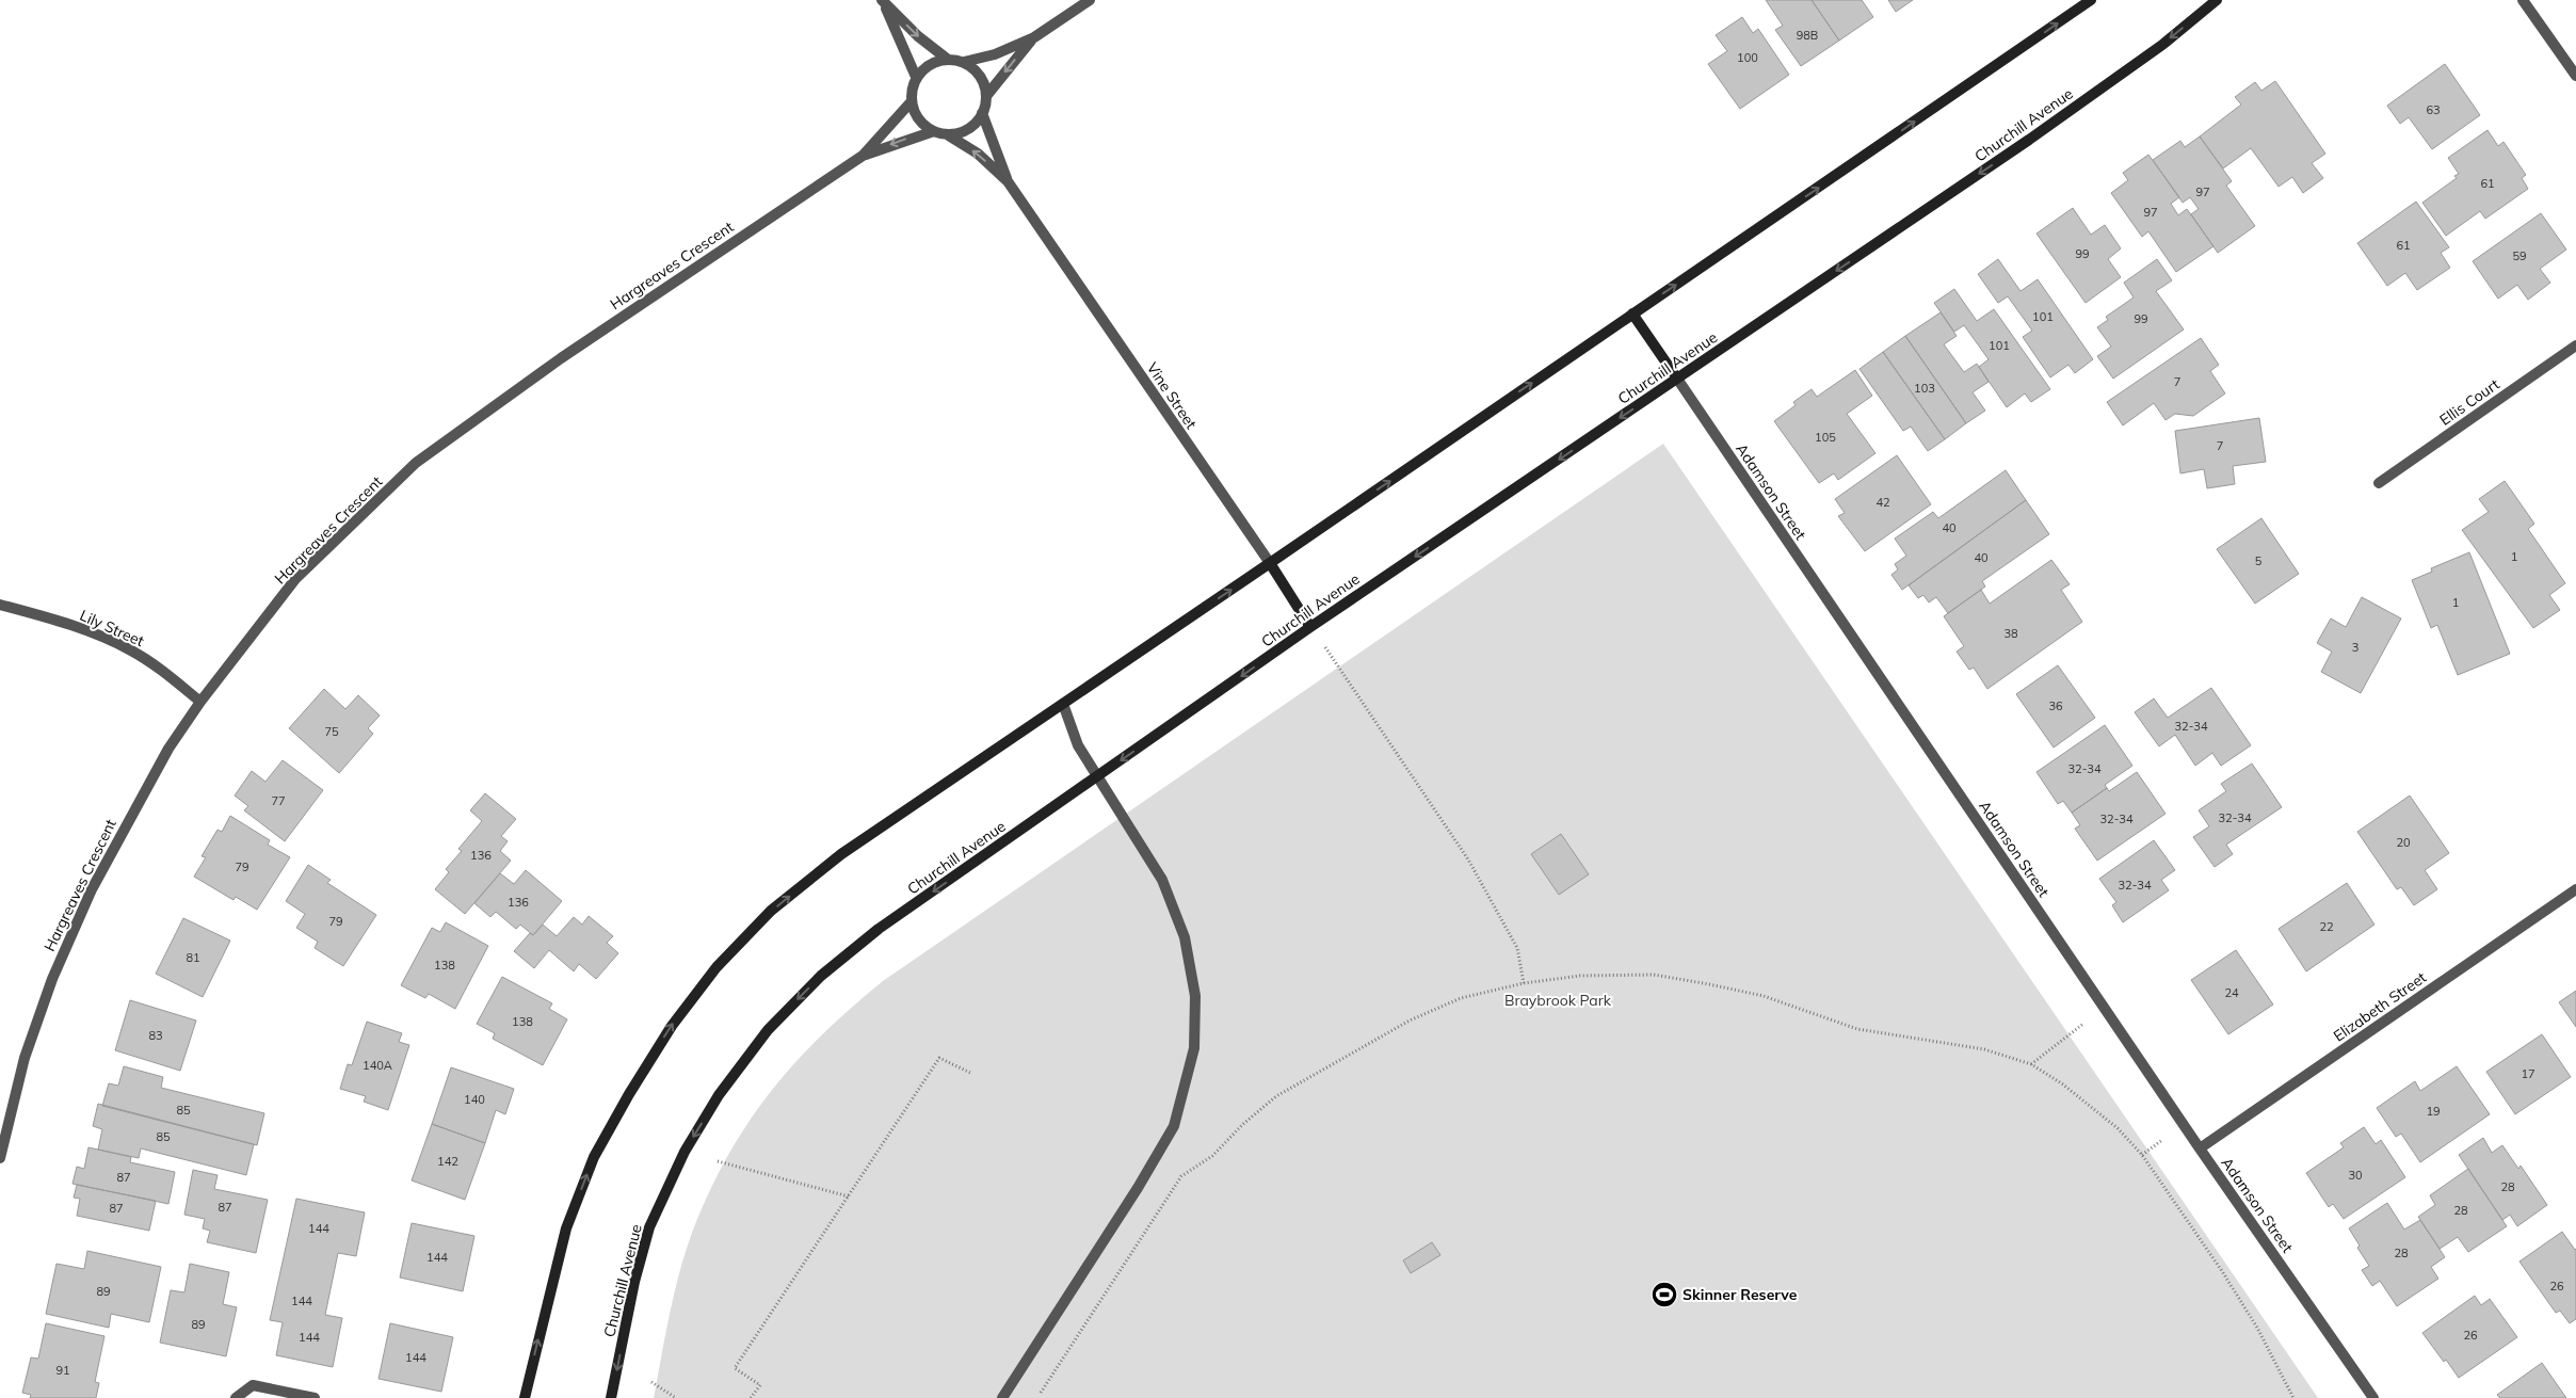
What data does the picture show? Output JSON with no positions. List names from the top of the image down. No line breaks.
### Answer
{"streets":{"main road":["Churchill Avenue","Vine Street","Adamson Street"],"street":["Hargreaves Crescent","Ellis Court","Lily Street","Elizabeth Street"]},"crossings":[["Churchill Avenue","Vine Street"],["Churchill Avenue","Adamson Street"],["Hargreaves Crescent","Vine Street"],["Hargreaves Crescent","Lily Street"],["Adamson Street","Elizabeth Street"]],"parks":["Braybrook Park"],"places":{"sports":["Skinner Reserve"]},"house_numbers":["98B","100","63","61","97","97","61","99","59","101","99","101","7","103","105","7","42","40","1","40","5","1","38","3","36","32-34","75","32-34","77","32-34","32-34","20","136","79","32-34","136","79","22","81","138","24","138","83","140A","17","140","85","19","85","142","30","87","28","87","87","28","144","28","144","26","89","144","89","26","144","144","91"]}
